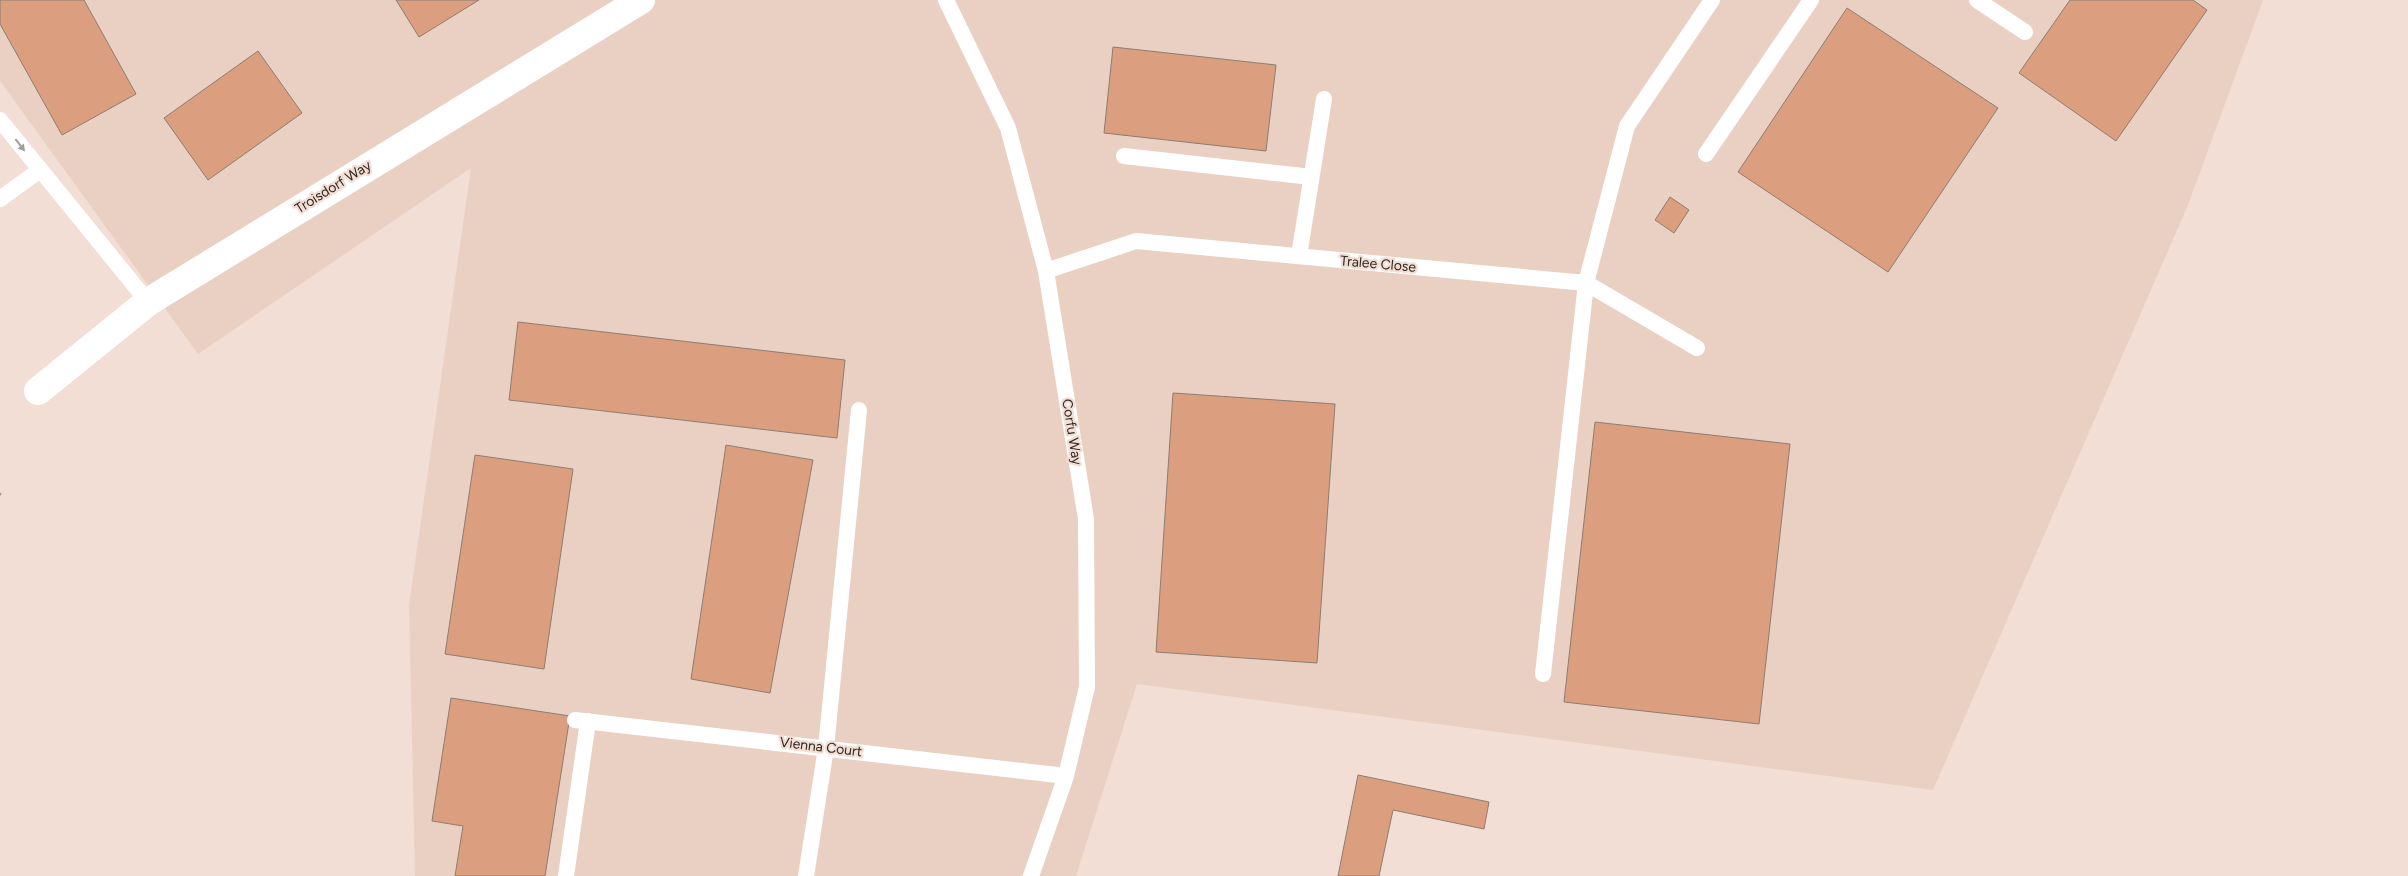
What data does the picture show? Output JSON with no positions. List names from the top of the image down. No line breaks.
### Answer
{"streets":{"street":["Troisdorf Way"],"lane":["Tralee Close","Corfu Way","Vienna Court"]},"crossings":[["Tralee Close","Corfu Way"],["Corfu Way","Vienna Court"]]}
